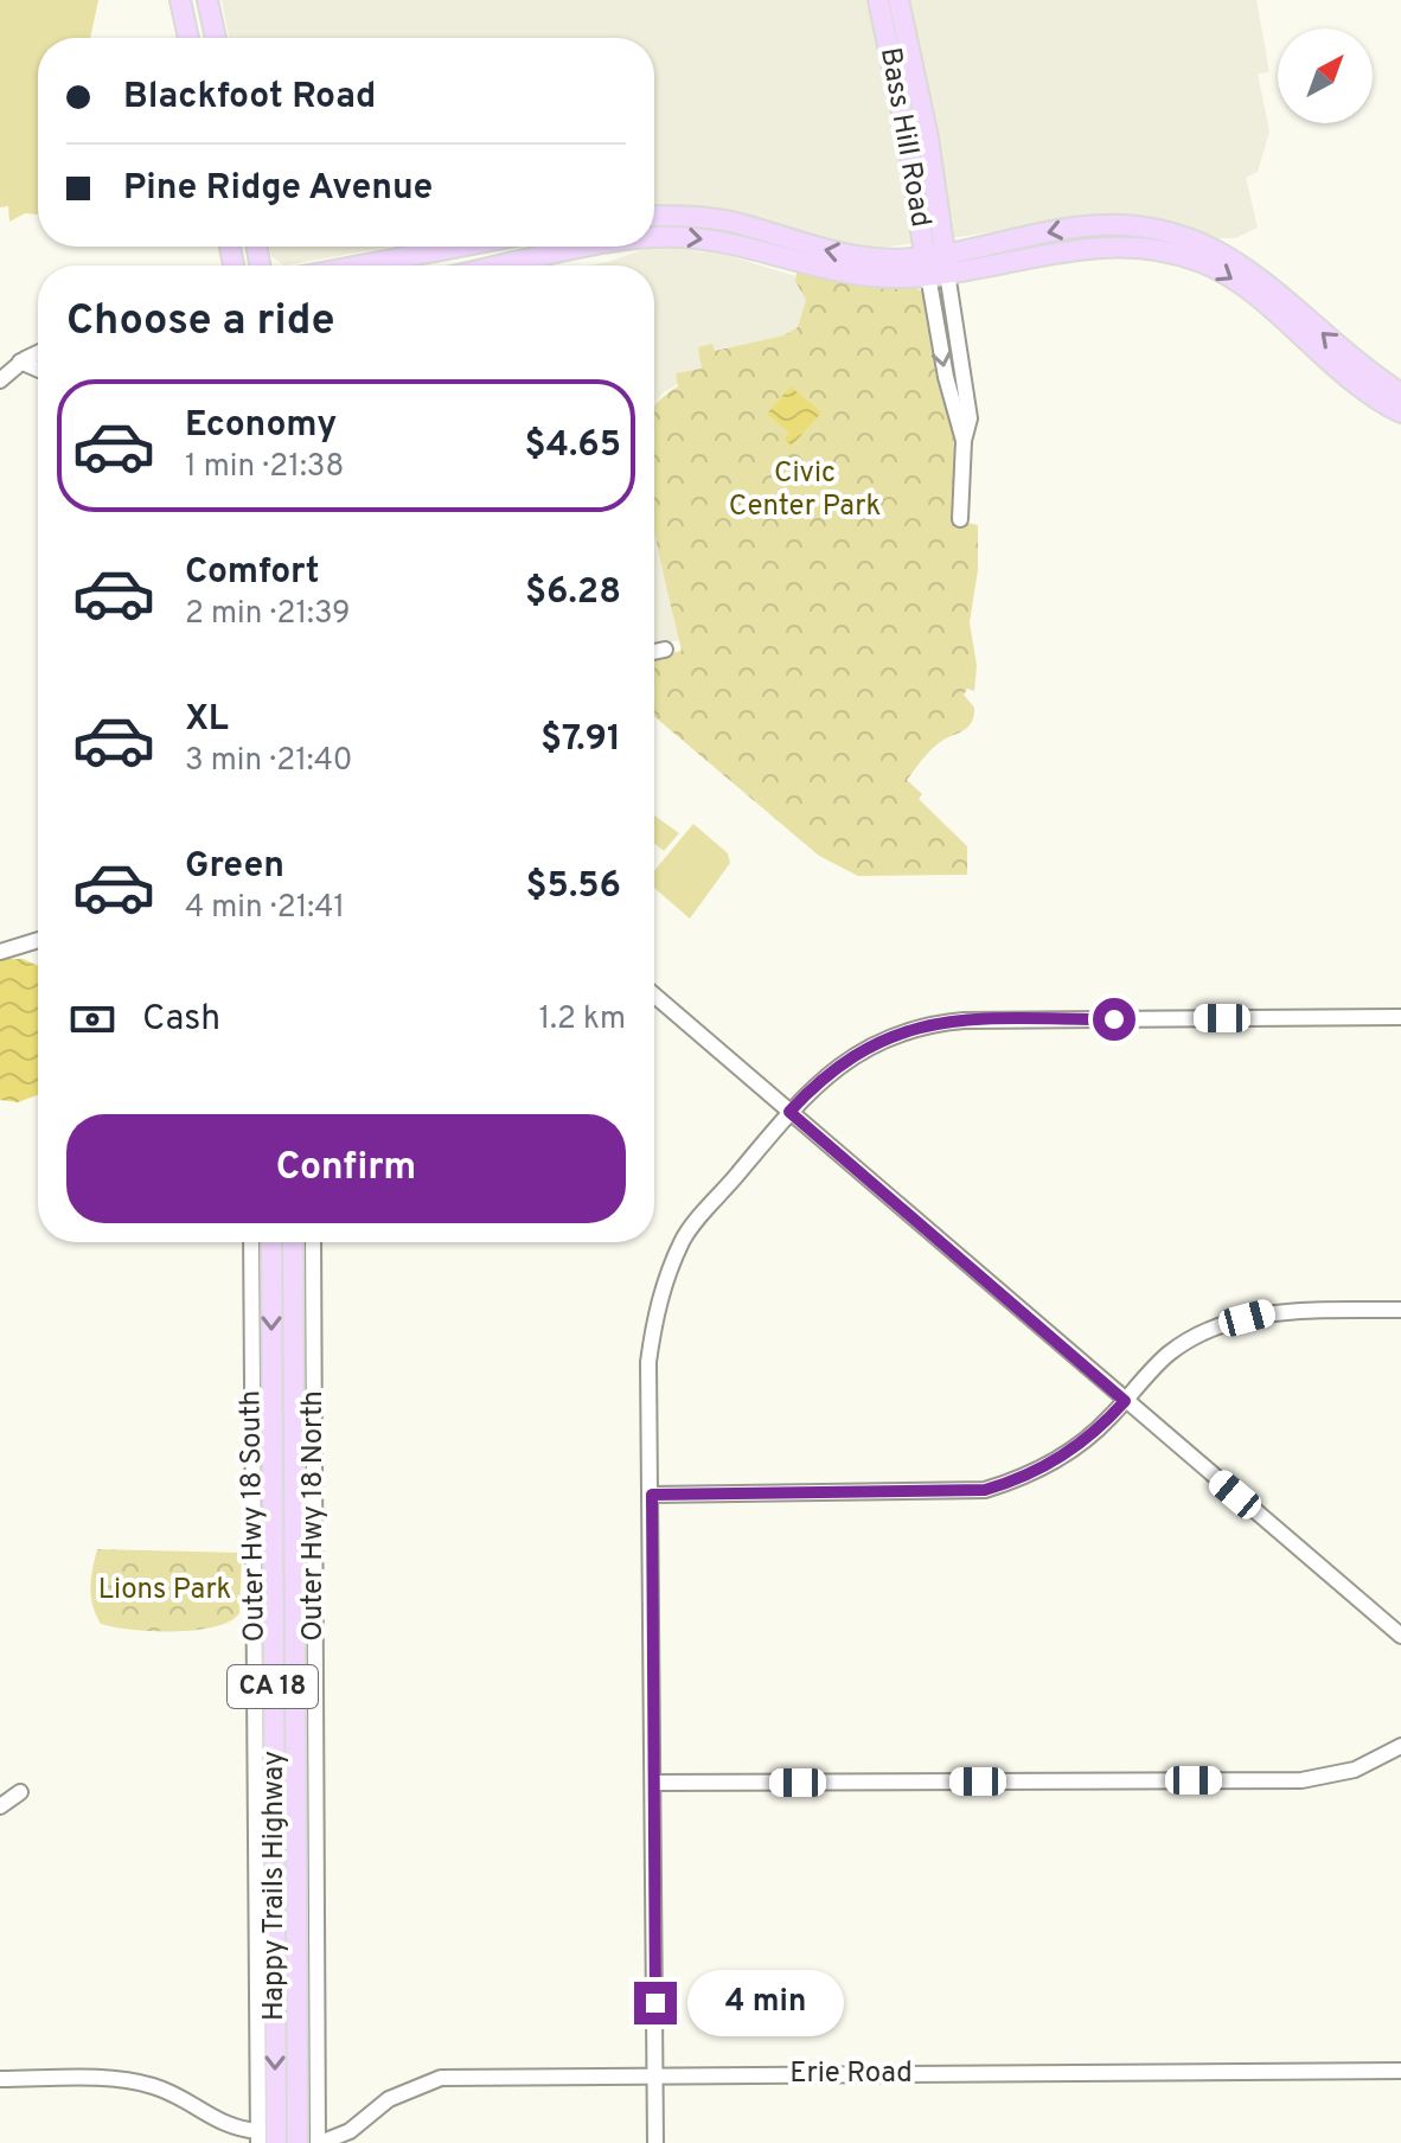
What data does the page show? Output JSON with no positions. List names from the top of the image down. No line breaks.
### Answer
{"streets":{"main road":["Bass Hill Road","CA 18","Happy Trails Highway"],"street":["Outer Hwy 18 South","Outer Hwy 18 North","Erie Road"]},"crossings":[["Outer Hwy 18 South","Happy Trails Highway"],["Outer Hwy 18 North","Erie Road"]],"parks":["Civic Center Park","Lions Park"],"north":"top right","page":{"banner":["Blackfoot Road","Pine Ridge Avenue"],"heading":"Choose a ride","list":[{"name":"Economy","note":"1 min · 21:38","value":"$4.65"},{"name":"Comfort","note":"2 min · 21:39","value":"$6.28"},{"name":"XL","note":"3 min · 21:40","value":"$7.91"},{"name":"Green","note":"4 min · 21:41","value":"$5.56"}],"pay":["Cash","1.2 km"],"buttons":"Confirm","bubble":"4 min"}}
